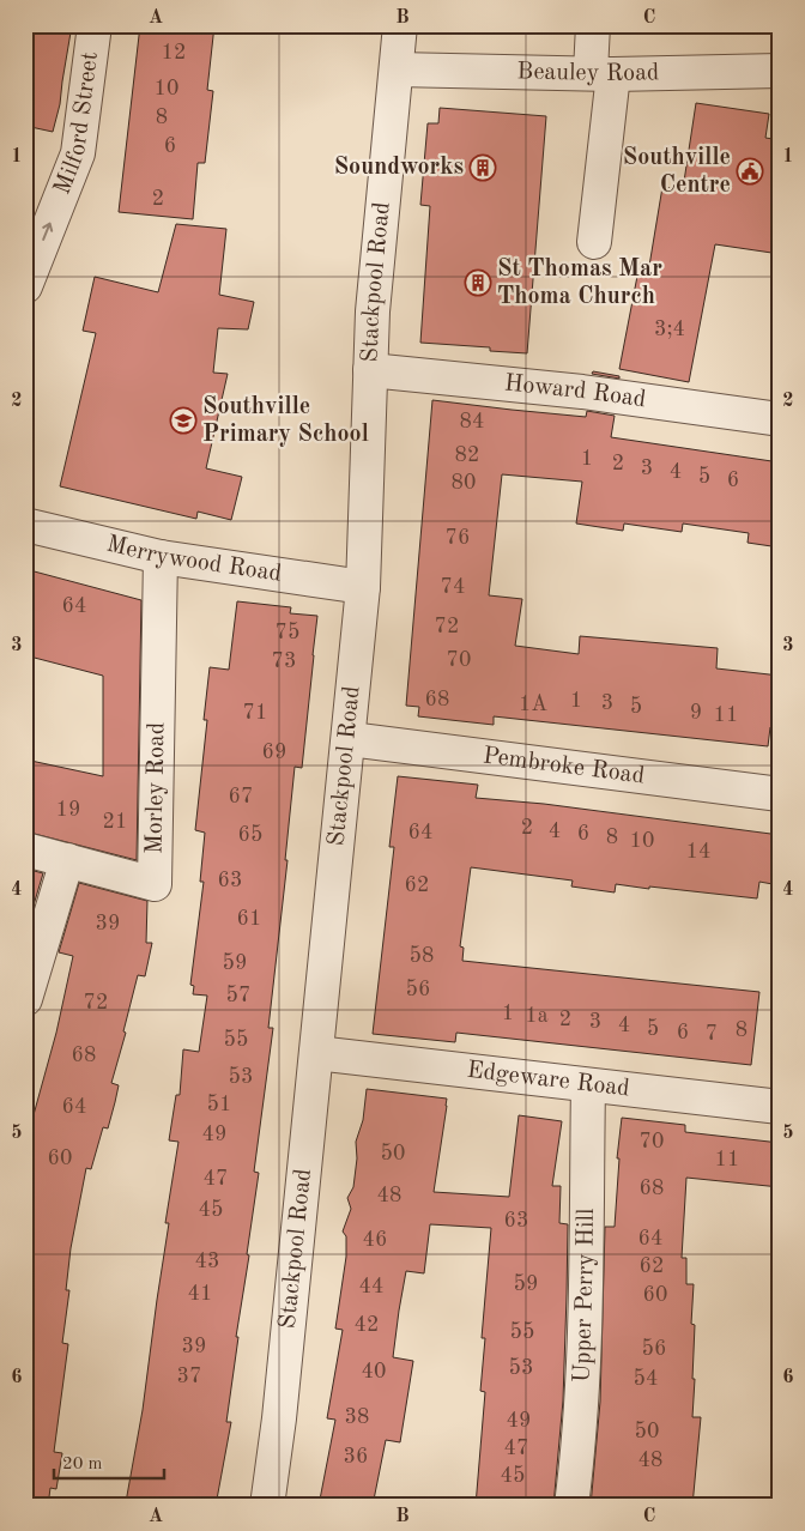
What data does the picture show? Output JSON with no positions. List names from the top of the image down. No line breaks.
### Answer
{"streets":{"street":["Beauley Road","Milford Street","Stackpool Road","Howard Road","Merrywood Road","Pembroke Road","Morley Road","Edgeware Road","Upper Perry Hill"]},"crossings":[["Beauley Road","Stackpool Road"],["Stackpool Road","Howard Road"],["Stackpool Road","Merrywood Road"],["Stackpool Road","Pembroke Road"],["Stackpool Road","Edgeware Road"],["Merrywood Road","Morley Road"],["Edgeware Road","Upper Perry Hill"]],"one_way":["Milford Street"],"places":{"building":["Soundworks","St Thomas Mar Thoma Church"],"public building":["Southville Centre"],"school or university":["Southville Primary School"]},"house_numbers":["12","10","8","6","2","3;4","84","82","1","2","3","4","5","6","80","76","74","64","72","75","70","73","68","1","3","1A","5","71","9","11","69","67","19","21","2","4","64","6","65","8","10","14","63","62","61","39","58","59","56","57","72","1","1a","2","3","4","5","8","6","7","55","68","53","51","64","49","70","50","60","11","47","68","48","45","63","64","46","43","62","59","44","41","60","42","55","39","56","53","40","37","54","38","49","50","47","36","48","45"],"scale_bar":"20 m","grid":{"columns":["A","B","C"],"rows":["1","2","3","4","5","6"]}}
